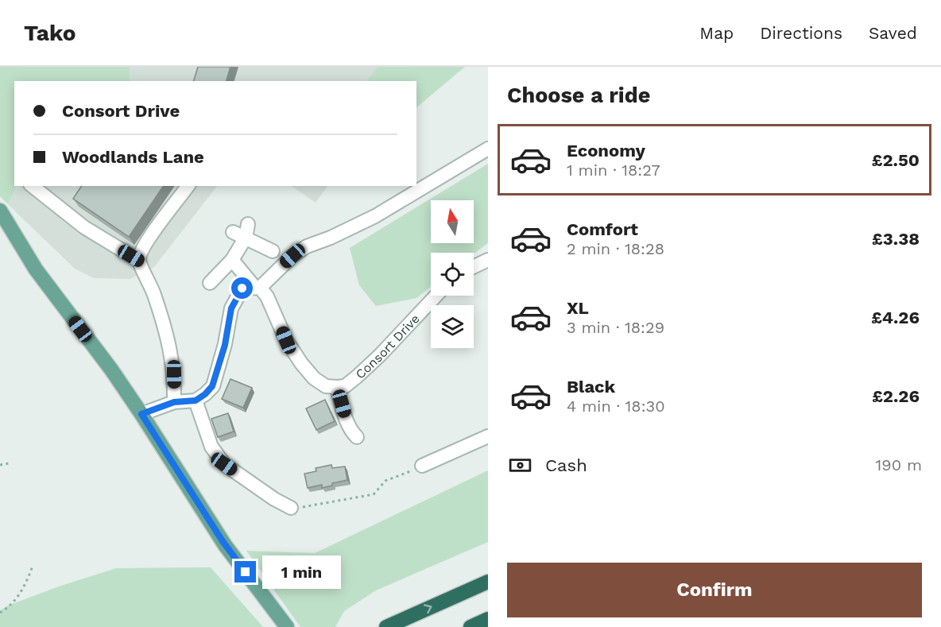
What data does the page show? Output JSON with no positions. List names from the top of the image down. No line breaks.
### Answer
{"streets":{"street":["Consort Drive"]},"north":"top","page":{"header":"Tako","nav":["Map","Directions","Saved"],"heading":"Choose a ride","banner":["Consort Drive","Woodlands Lane"],"list":[{"name":"Economy","note":"1 min · 18:27","value":"£2.50"},{"name":"Comfort","note":"2 min · 18:28","value":"£3.38"},{"name":"XL","note":"3 min · 18:29","value":"£4.26"},{"name":"Black","note":"4 min · 18:30","value":"£2.26"}],"pay":["Cash","190 m"],"buttons":"Confirm","bubble":"1 min"}}
